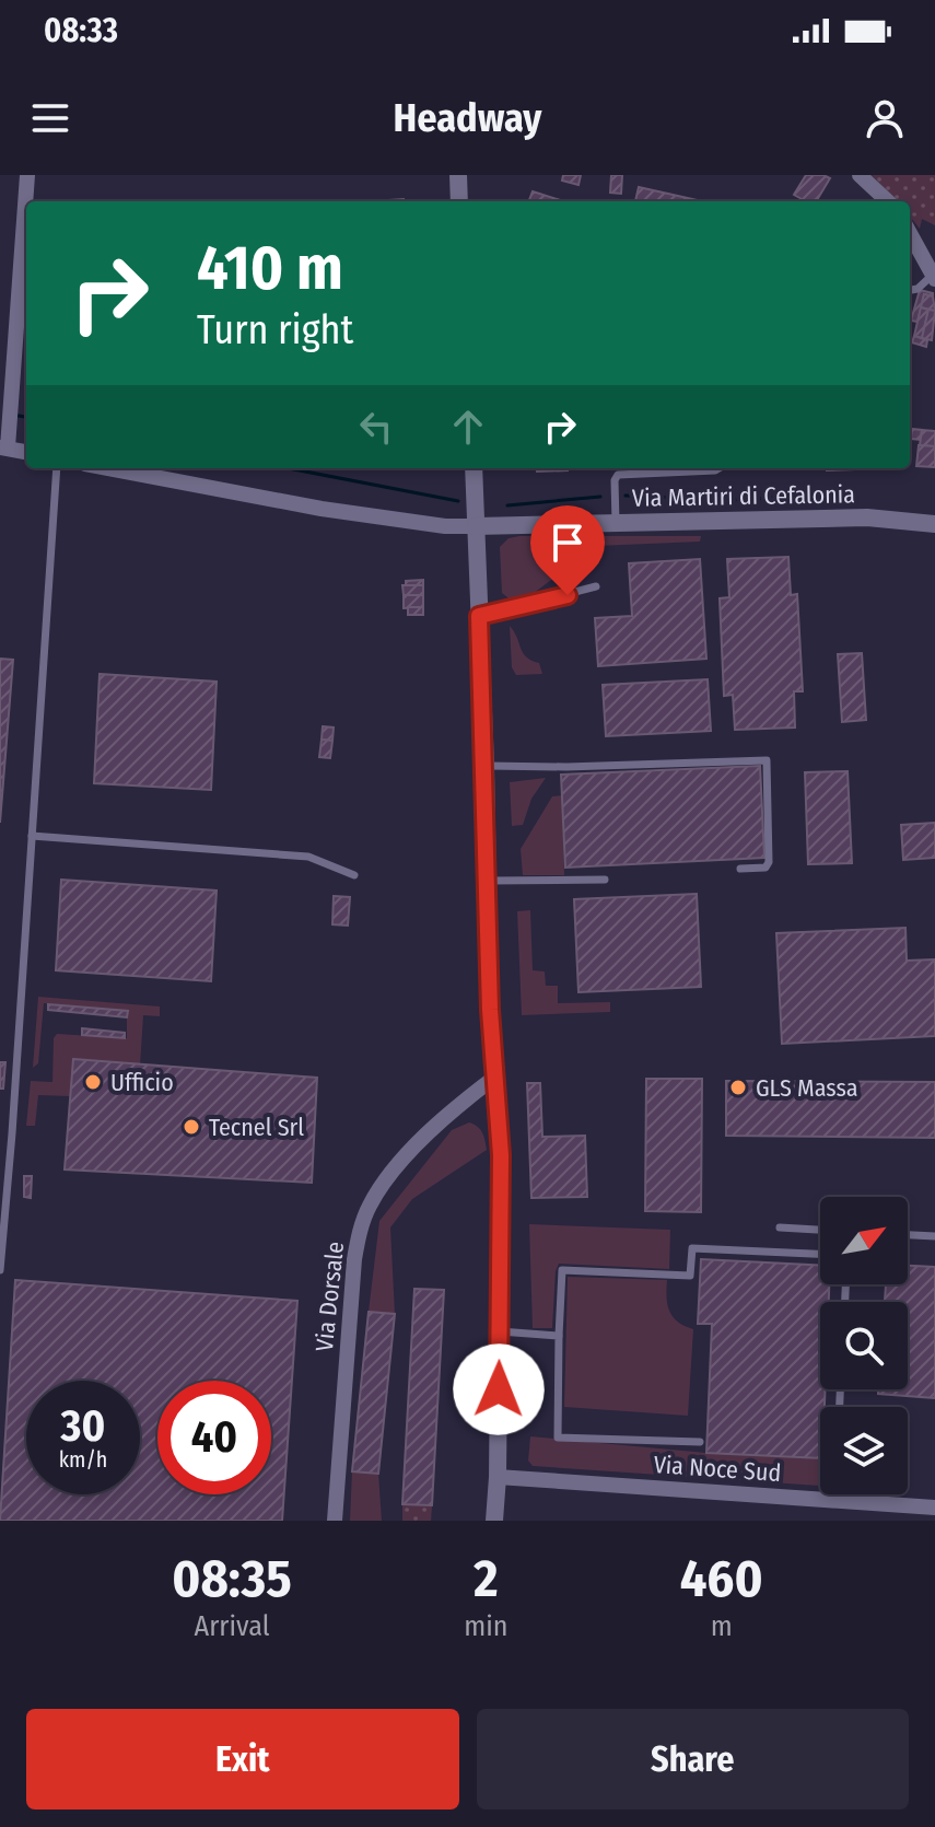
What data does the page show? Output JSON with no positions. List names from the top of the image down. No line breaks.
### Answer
{"streets":{"street":["Via Martiri di Cefalonia","Via Dorsale","Via Noce Sud"]},"places":["Ufficio","GLS Massa","Tecnel Srl"],"north":"top right","page":{"status":"08:33","header":"Headway","turn":["410 m","Turn right"],"speed":"30 km/h","limit":"40","eta":["08:35","Arrival","2","min","460","m"],"buttons":["Exit","Share"]}}
